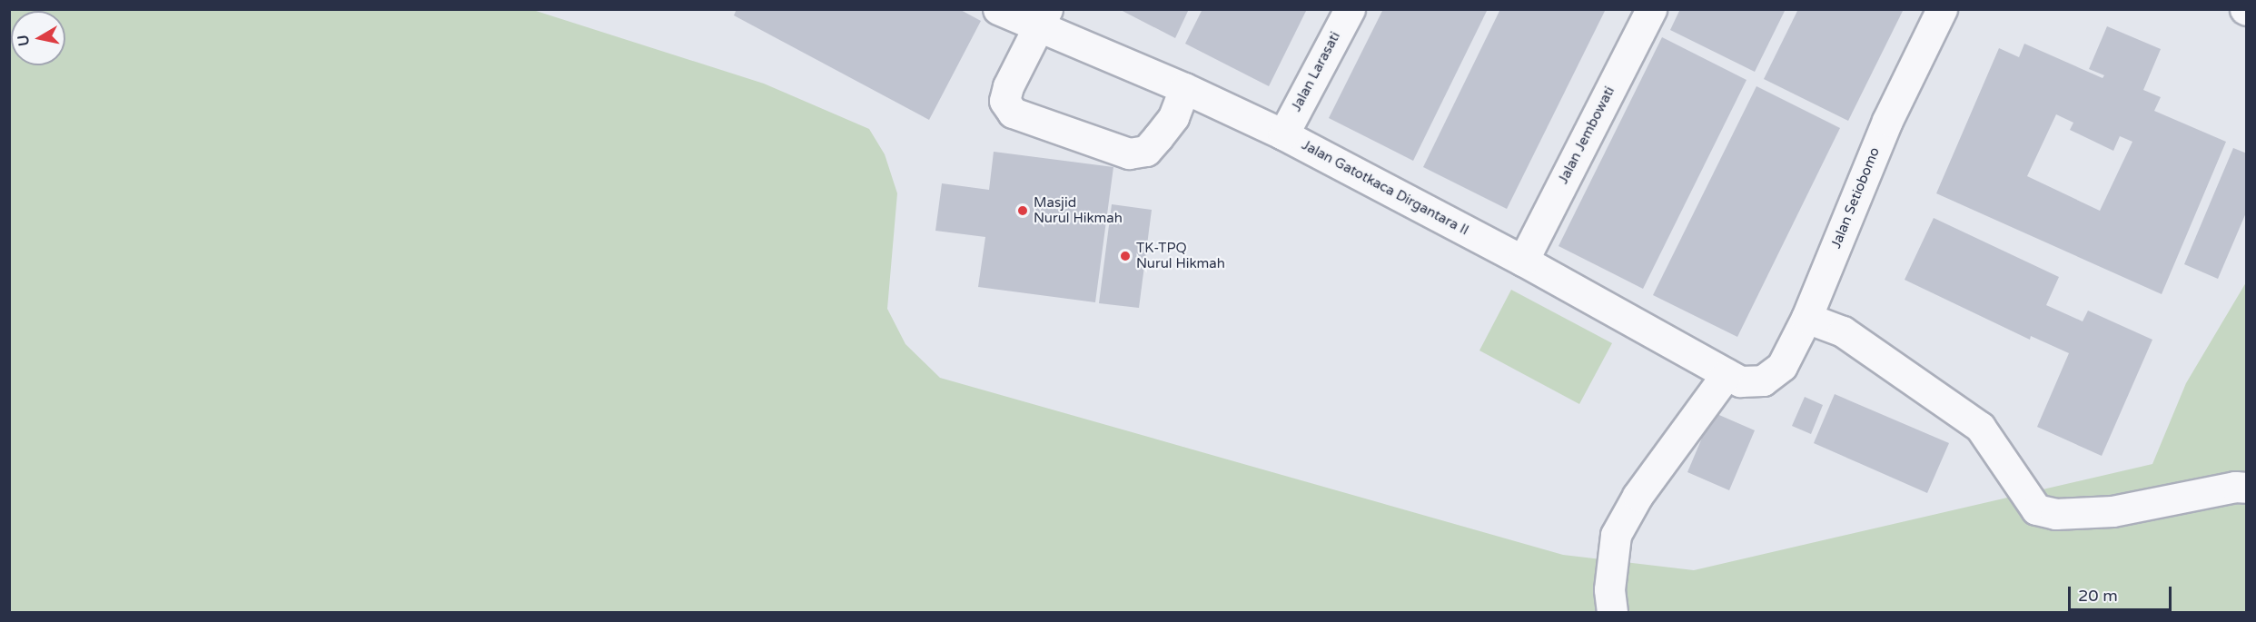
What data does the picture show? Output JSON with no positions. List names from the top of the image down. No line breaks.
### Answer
{"streets":{"street":["Jalan Larasati","Jalan Jembowati","Jalan Gatotkaca Dirgantara II","Jalan Setiobomo"]},"crossings":[["Jalan Larasati","Jalan Gatotkaca Dirgantara II"],["Jalan Jembowati","Jalan Gatotkaca Dirgantara II"],["Jalan Gatotkaca Dirgantara II","Jalan Setiobomo"]],"places":["Masjid Nurul Hikmah","TK-TPQ Nurul Hikmah"],"scale_bar":"20 m","north":"left"}
